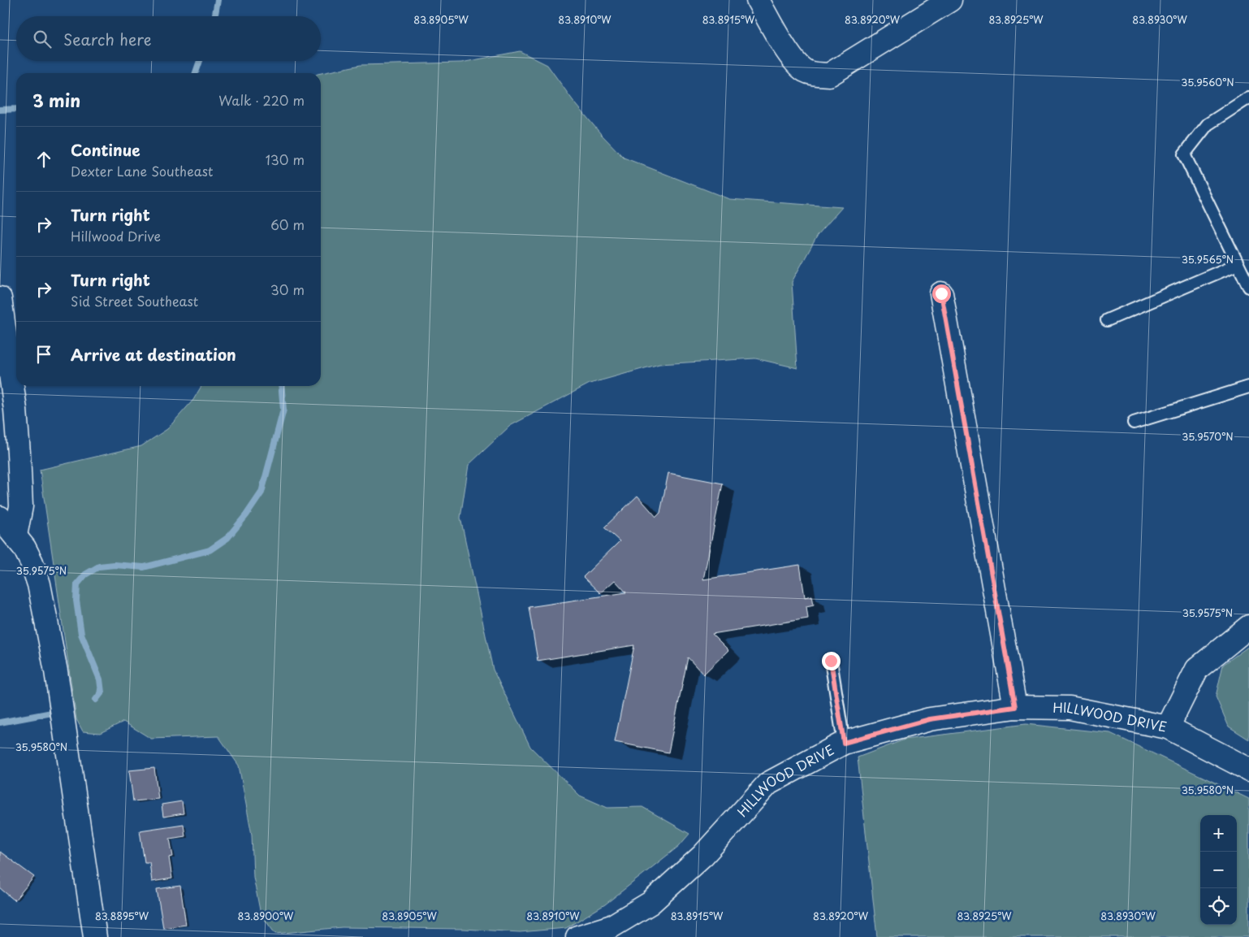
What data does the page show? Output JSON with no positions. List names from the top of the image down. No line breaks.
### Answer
{"streets":{"street":["HILLWOOD DRIVE"]},"page":{"search":"Search here","heading":["3 min","Walk · 220 m"],"list":[["Continue","Dexter Lane Southeast","130 m"],["Turn right","Hillwood Drive","60 m"],["Turn right","Sid Street Southeast","30 m"],"Arrive at destination"],"map_buttons":["+","−"]},"coordinates":["83.8905°W","83.8910°W","83.8915°W","83.8920°W","83.8925°W","83.8930°W","35.9560°N","35.9565°N","35.9570°N","35.9575°N","35.9580°N","83.8895°W","83.8900°W"]}
